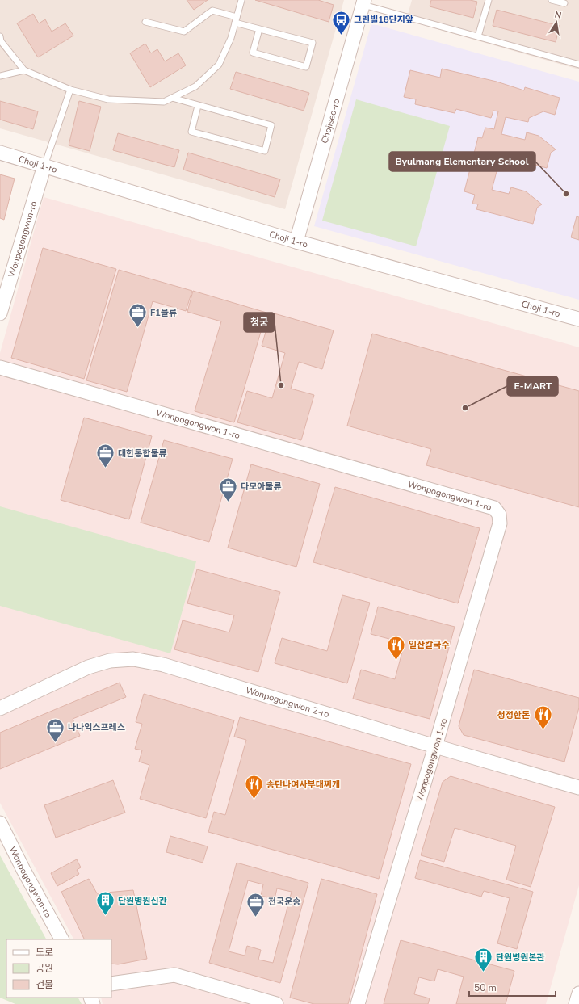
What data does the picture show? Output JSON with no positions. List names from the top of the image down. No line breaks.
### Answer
{"streets":{"street":["Chojiseo-ro","Choji 1-ro","Wonpogongwon-ro","Wonpogongwon 1-ro","Wonpogongwon 2-ro"]},"crossings":[["Chojiseo-ro","Choji 1-ro"],["Choji 1-ro","Wonpogongwon-ro"],["Wonpogongwon 1-ro","Wonpogongwon 2-ro"]],"places":{"bus stop":["그린빌18단지앞"],"other":["Byulmang Elementary School","청궁","E-MART"],"office":["F1물류","대한통합물류","다모아물류","나나익스프레스","전국운송"],"restaurant":["일산칼국수","청정한돈","송탄나여사부대찌개"],"building":["단원병원신관","단원병원본관"]},"legend":["도로","공원","건물"],"scale_bar":"50 m","north":"top"}
